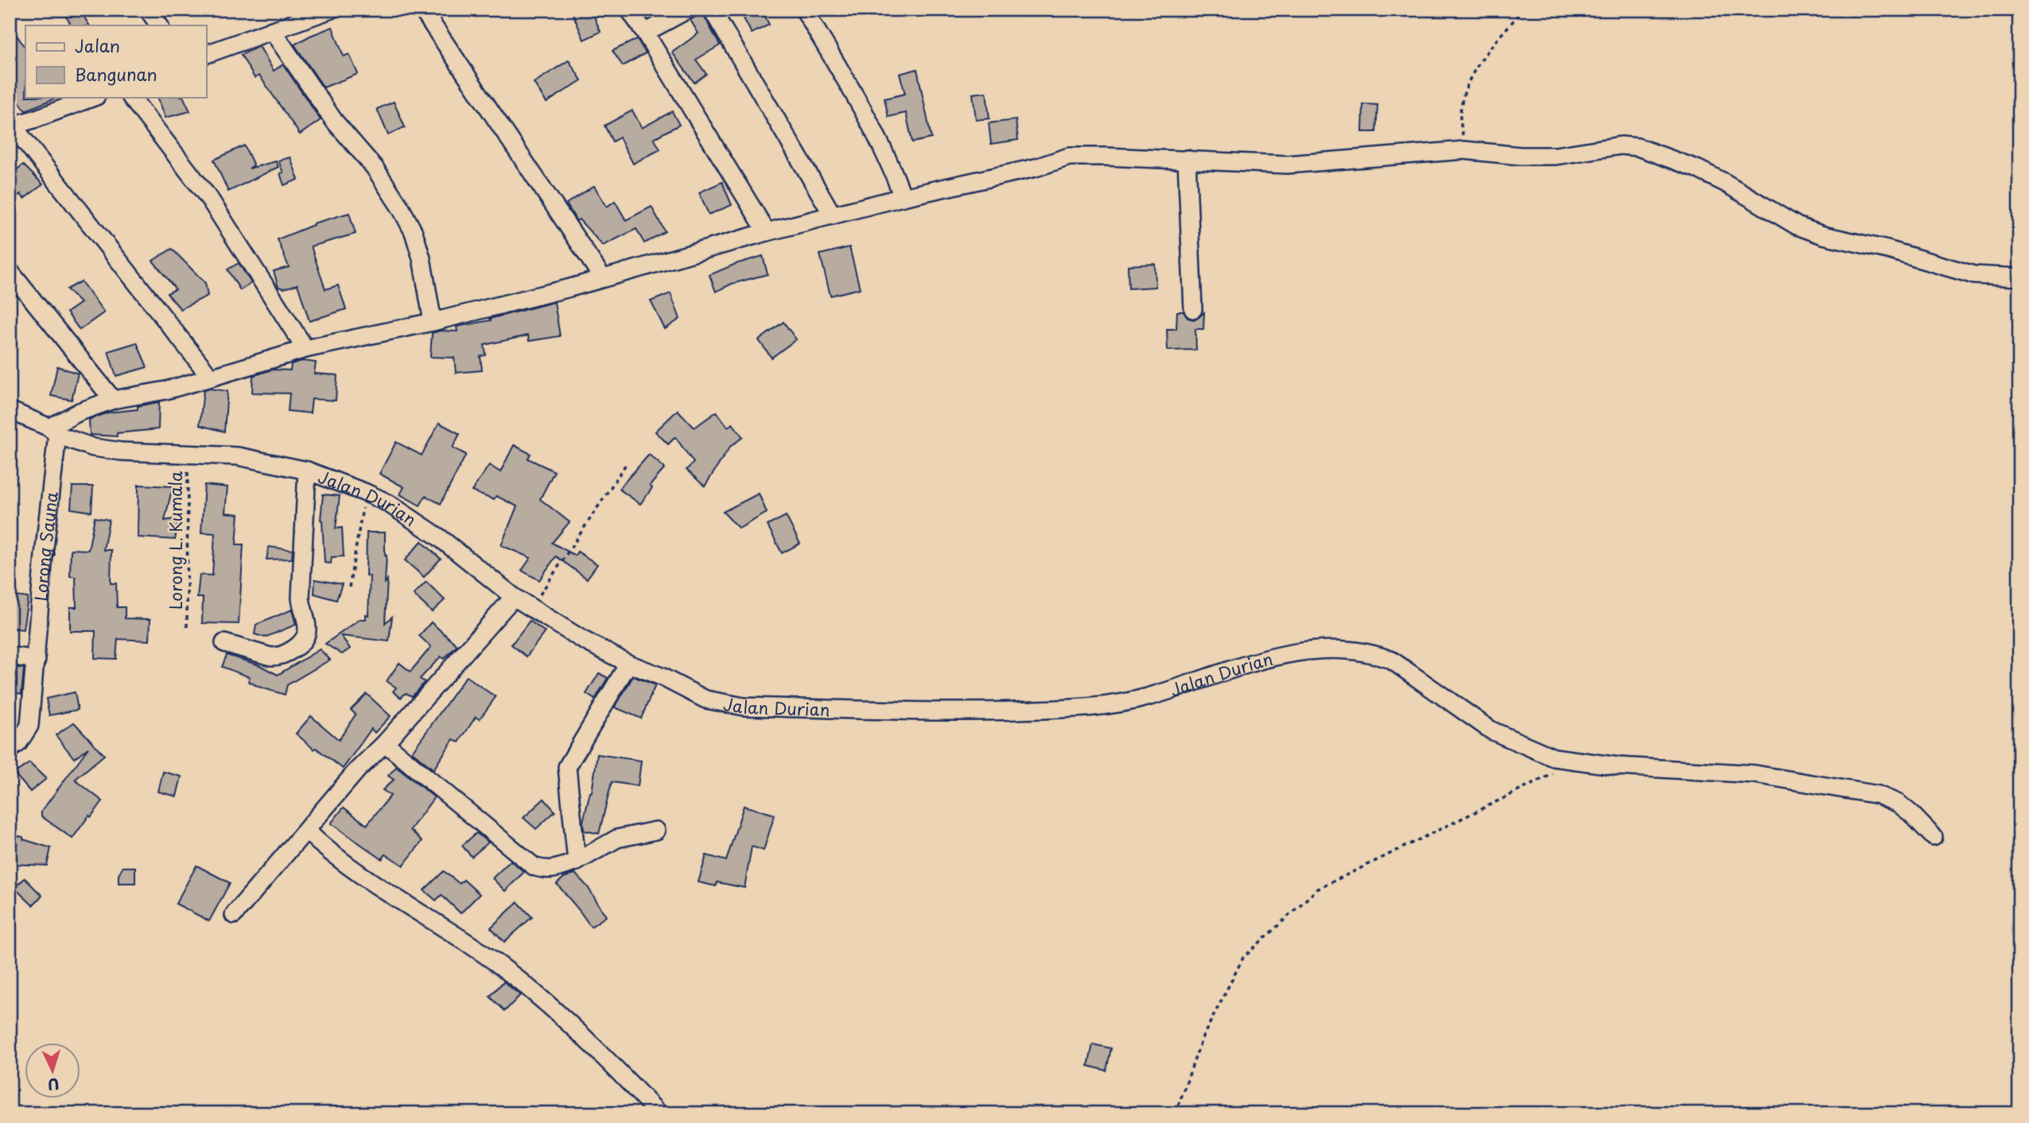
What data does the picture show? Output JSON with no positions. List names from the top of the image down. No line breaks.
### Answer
{"streets":{"street":["Jalan Durian","Lorong Sauna"],"path":["Lorong L. Kumala"]},"crossings":[["Jalan Durian","Lorong L. Kumala"],["Jalan Durian","Lorong Sauna"]],"legend":["Jalan","Bangunan"],"north":"bottom"}
